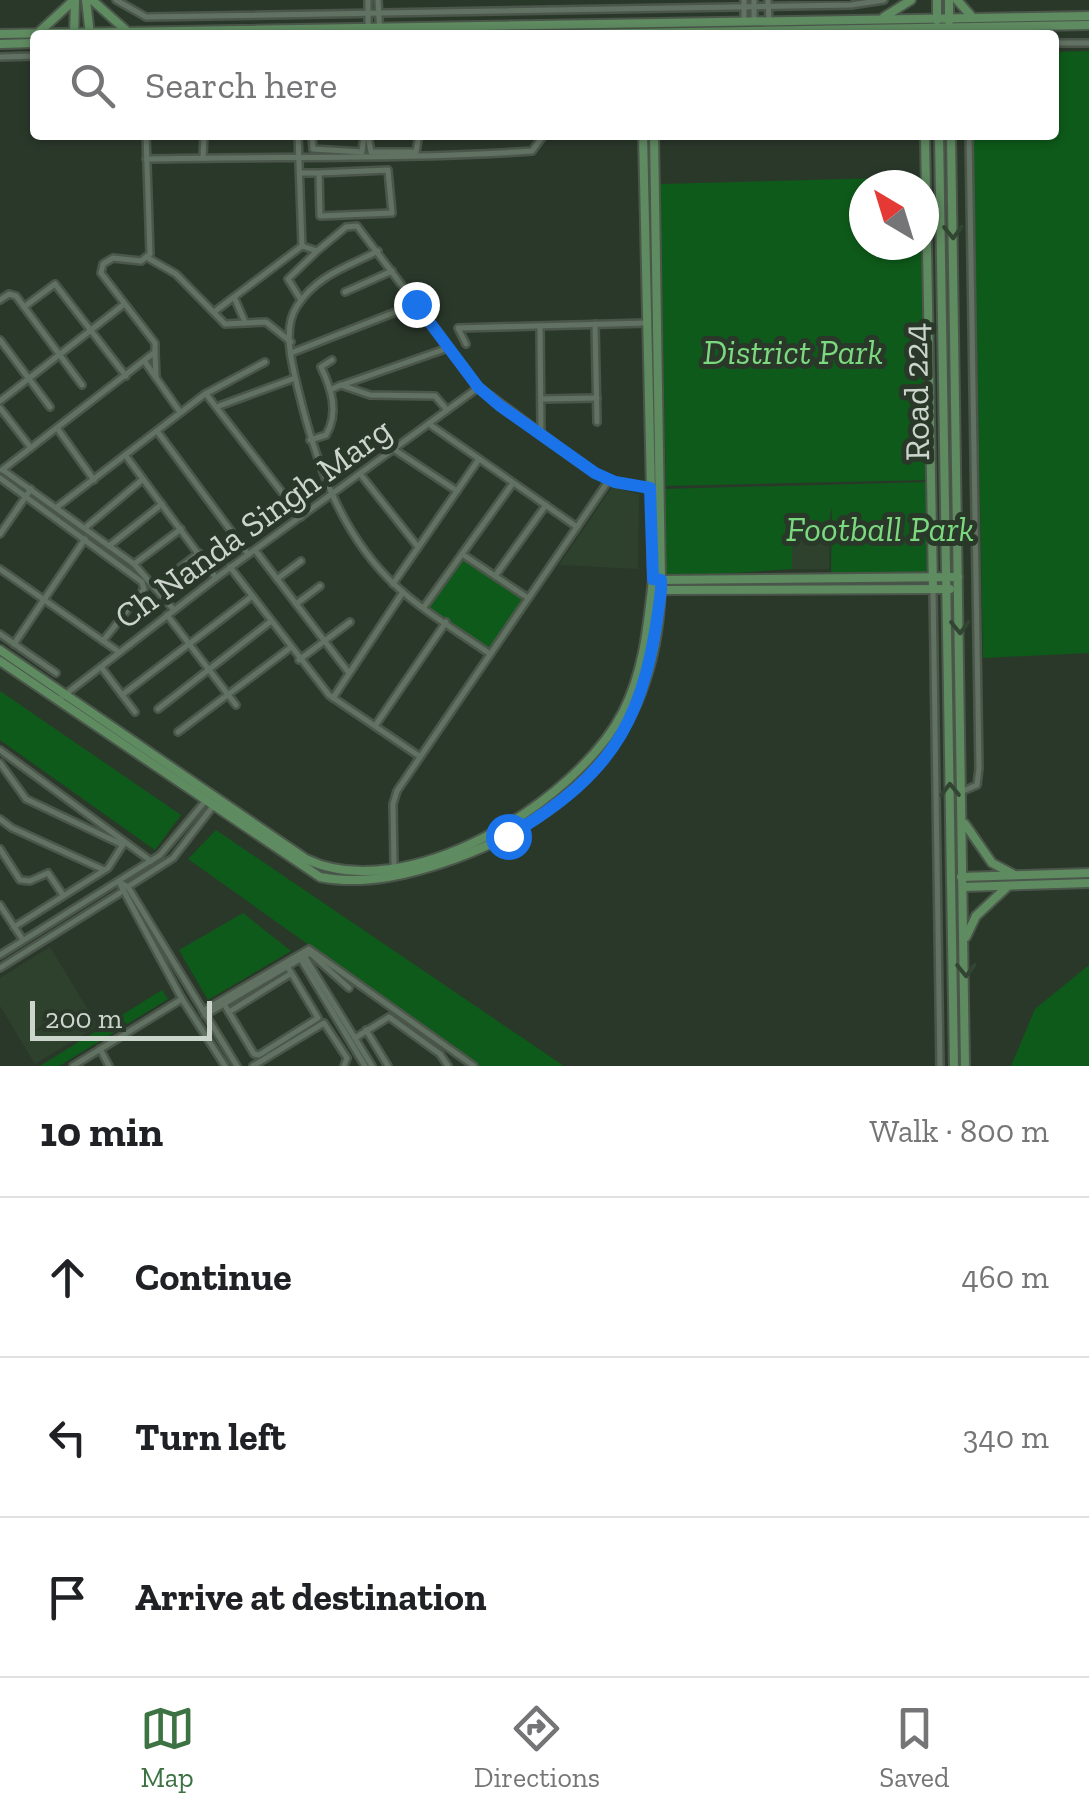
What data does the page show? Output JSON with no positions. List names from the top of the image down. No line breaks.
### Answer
{"streets":{"main road":["Road 224"],"street":["Ch Nanda Singh Marg"]},"parks":["District Park","Football Park"],"scale_bar":"200 m","north":"top left","page":{"search":"Search here","scale":"200 m","heading":["10 min","Walk · 800 m"],"list":[["Continue","460 m"],["Turn left","340 m"],"Arrive at destination"],"nav":["Map","Directions","Saved"]}}
